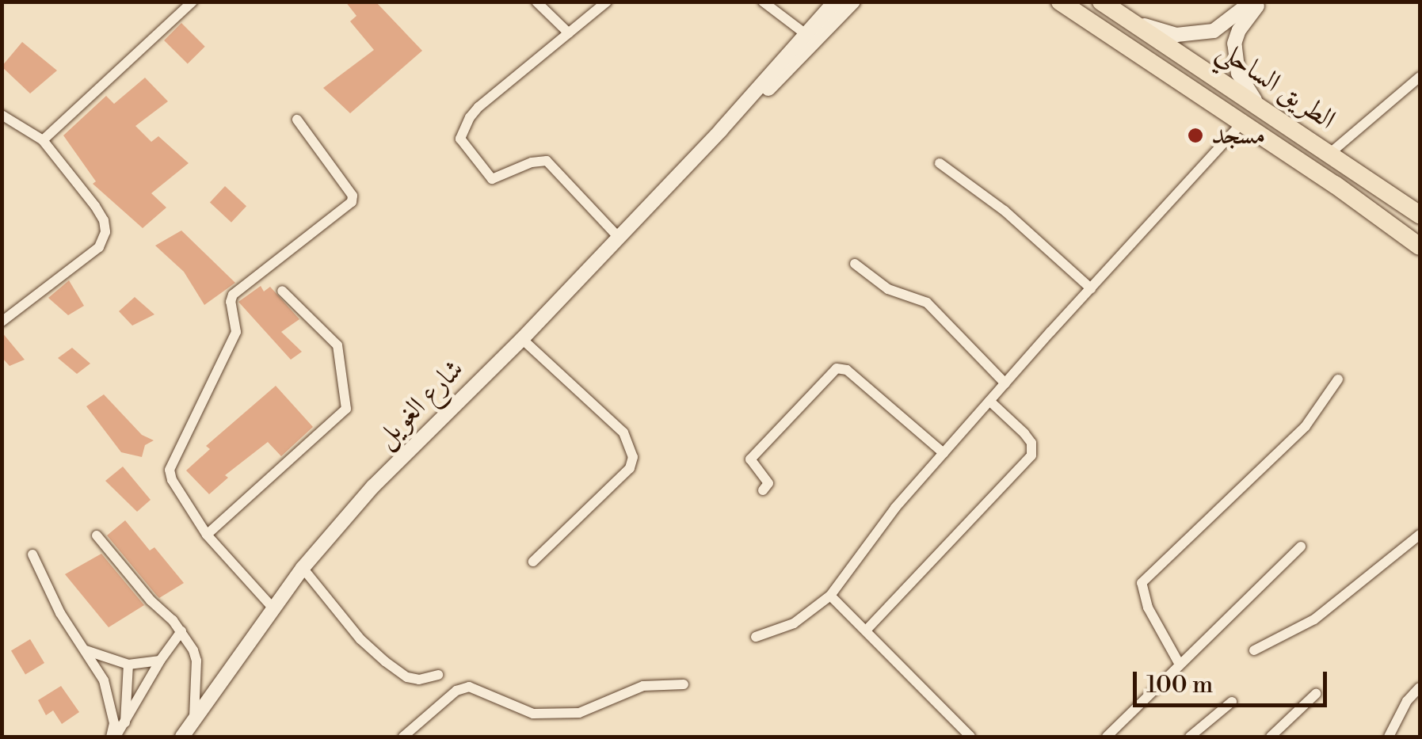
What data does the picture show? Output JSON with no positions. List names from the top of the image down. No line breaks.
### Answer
{"streets":{"highway":["الطريق الساحلي"],"street":["شارع الغويل"]},"places":["مسجد"],"scale_bar":"100 m"}
